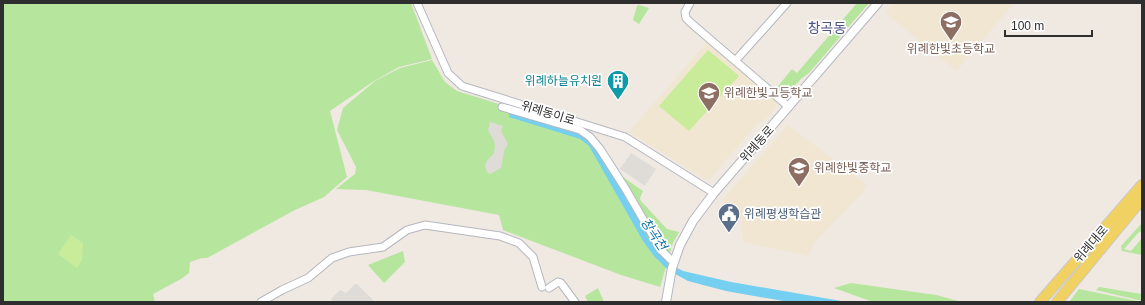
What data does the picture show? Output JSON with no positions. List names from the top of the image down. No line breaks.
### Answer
{"streets":{"main road":["위례대로"],"street":["위례동이로","위례동로"]},"crossings":[["위례동이로","위례동로"]],"districts":["창곡동"],"water":["창곡천"],"places":{"school or university":["위례한빛초등학교","위례한빛고등학교","위례한빛중학교"],"building":["위례하늘유치원"],"public building":["위례평생학습관"]},"scale_bar":"100 m"}
